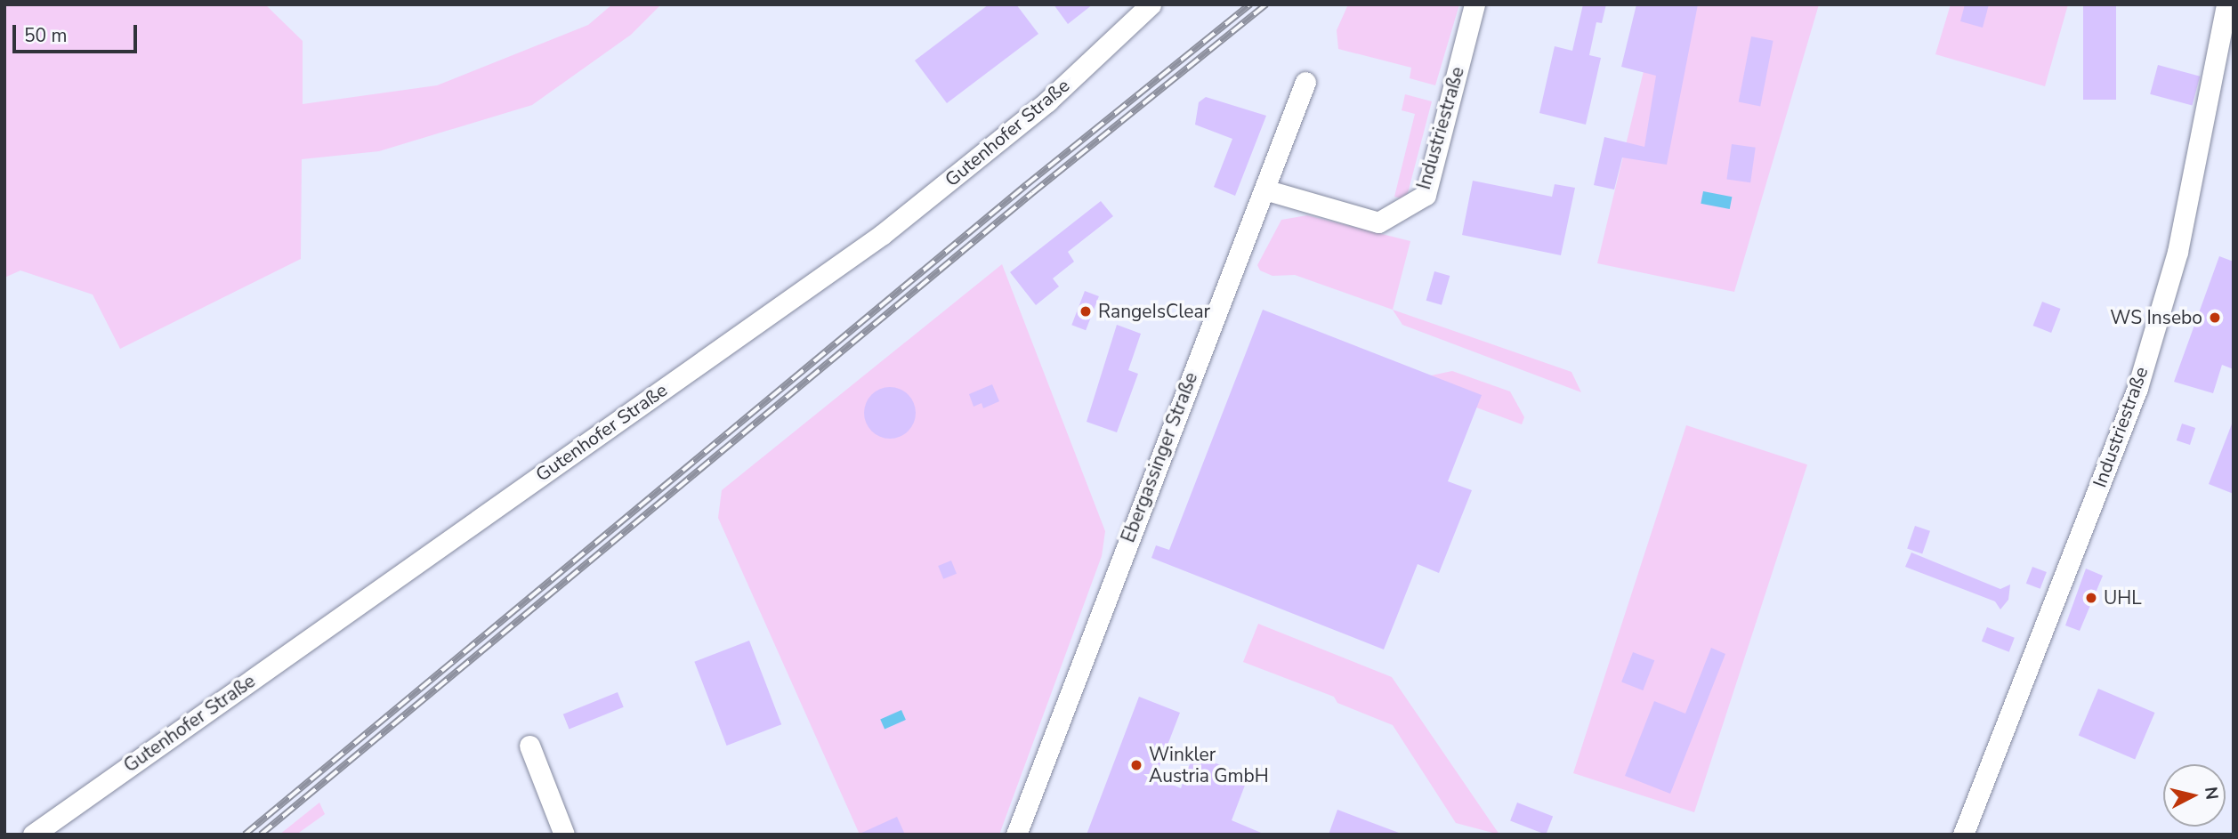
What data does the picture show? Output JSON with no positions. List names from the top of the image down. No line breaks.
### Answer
{"streets":{"street":["Industriestraße","Gutenhofer Straße","Ebergassinger Straße"]},"crossings":[["Industriestraße","Ebergassinger Straße"]],"places":["RangeIsClear","WS Insebo","UHL","Winkler Austria GmbH"],"scale_bar":"50 m","north":"right"}
